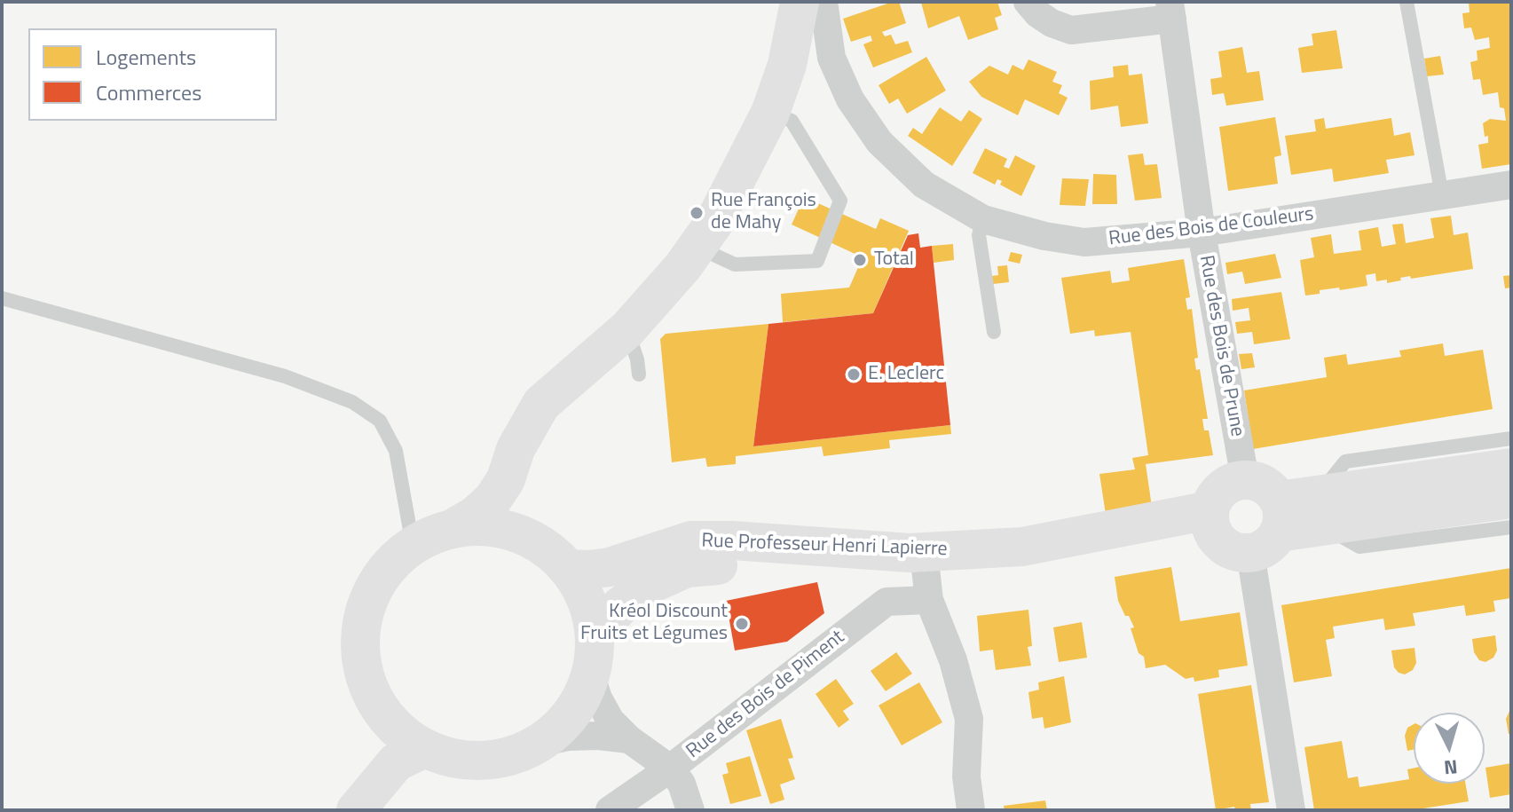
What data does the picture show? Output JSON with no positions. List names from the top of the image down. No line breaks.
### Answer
{"streets":{"main road":["Rue Professeur Henri Lapierre"],"street":["Rue des Bois de Couleurs","Rue des Bois de Prune","Rue des Bois de Piment"]},"crossings":[["Rue des Bois de Couleurs","Rue des Bois de Prune"],["Rue des Bois de Prune","Rue Professeur Henri Lapierre"],["Rue Professeur Henri Lapierre","Rue des Bois de Piment"]],"places":["Rue François de Mahy","Total","E. Leclerc","Kréol Discount Fruits et Légumes"],"legend":["Logements","Commerces"],"north":"bottom"}
